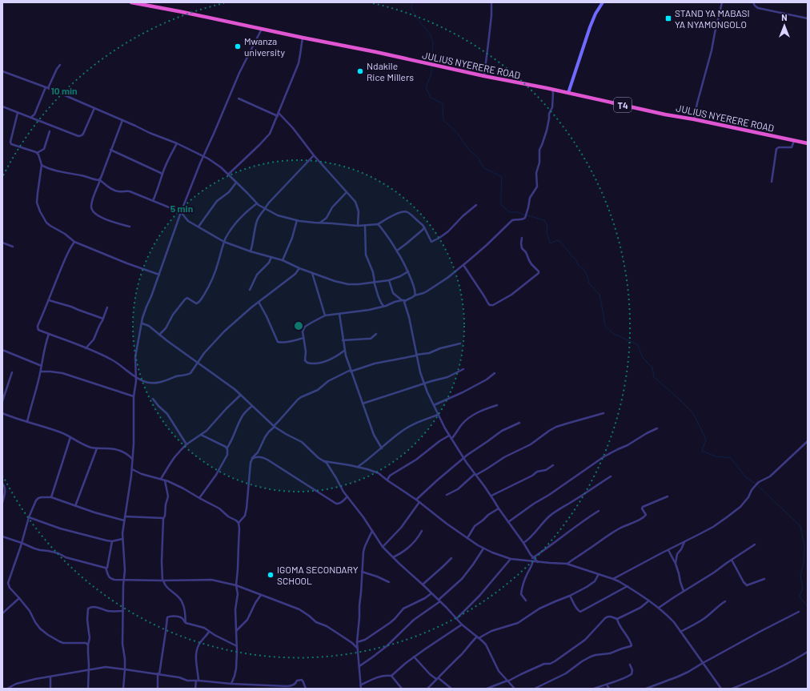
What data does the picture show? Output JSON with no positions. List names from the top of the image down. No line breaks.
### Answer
{"streets":{"highway":["JULIUS NYERERE ROAD","T4"]},"places":{"transit":["STAND YA MABASI YA NYAMONGOLO"],"other":["Mwanza university","Ndakile Rice Millers","IGOMA SECONDARY SCHOOL"]},"north":"top","rings":["10 min","5 min"]}
